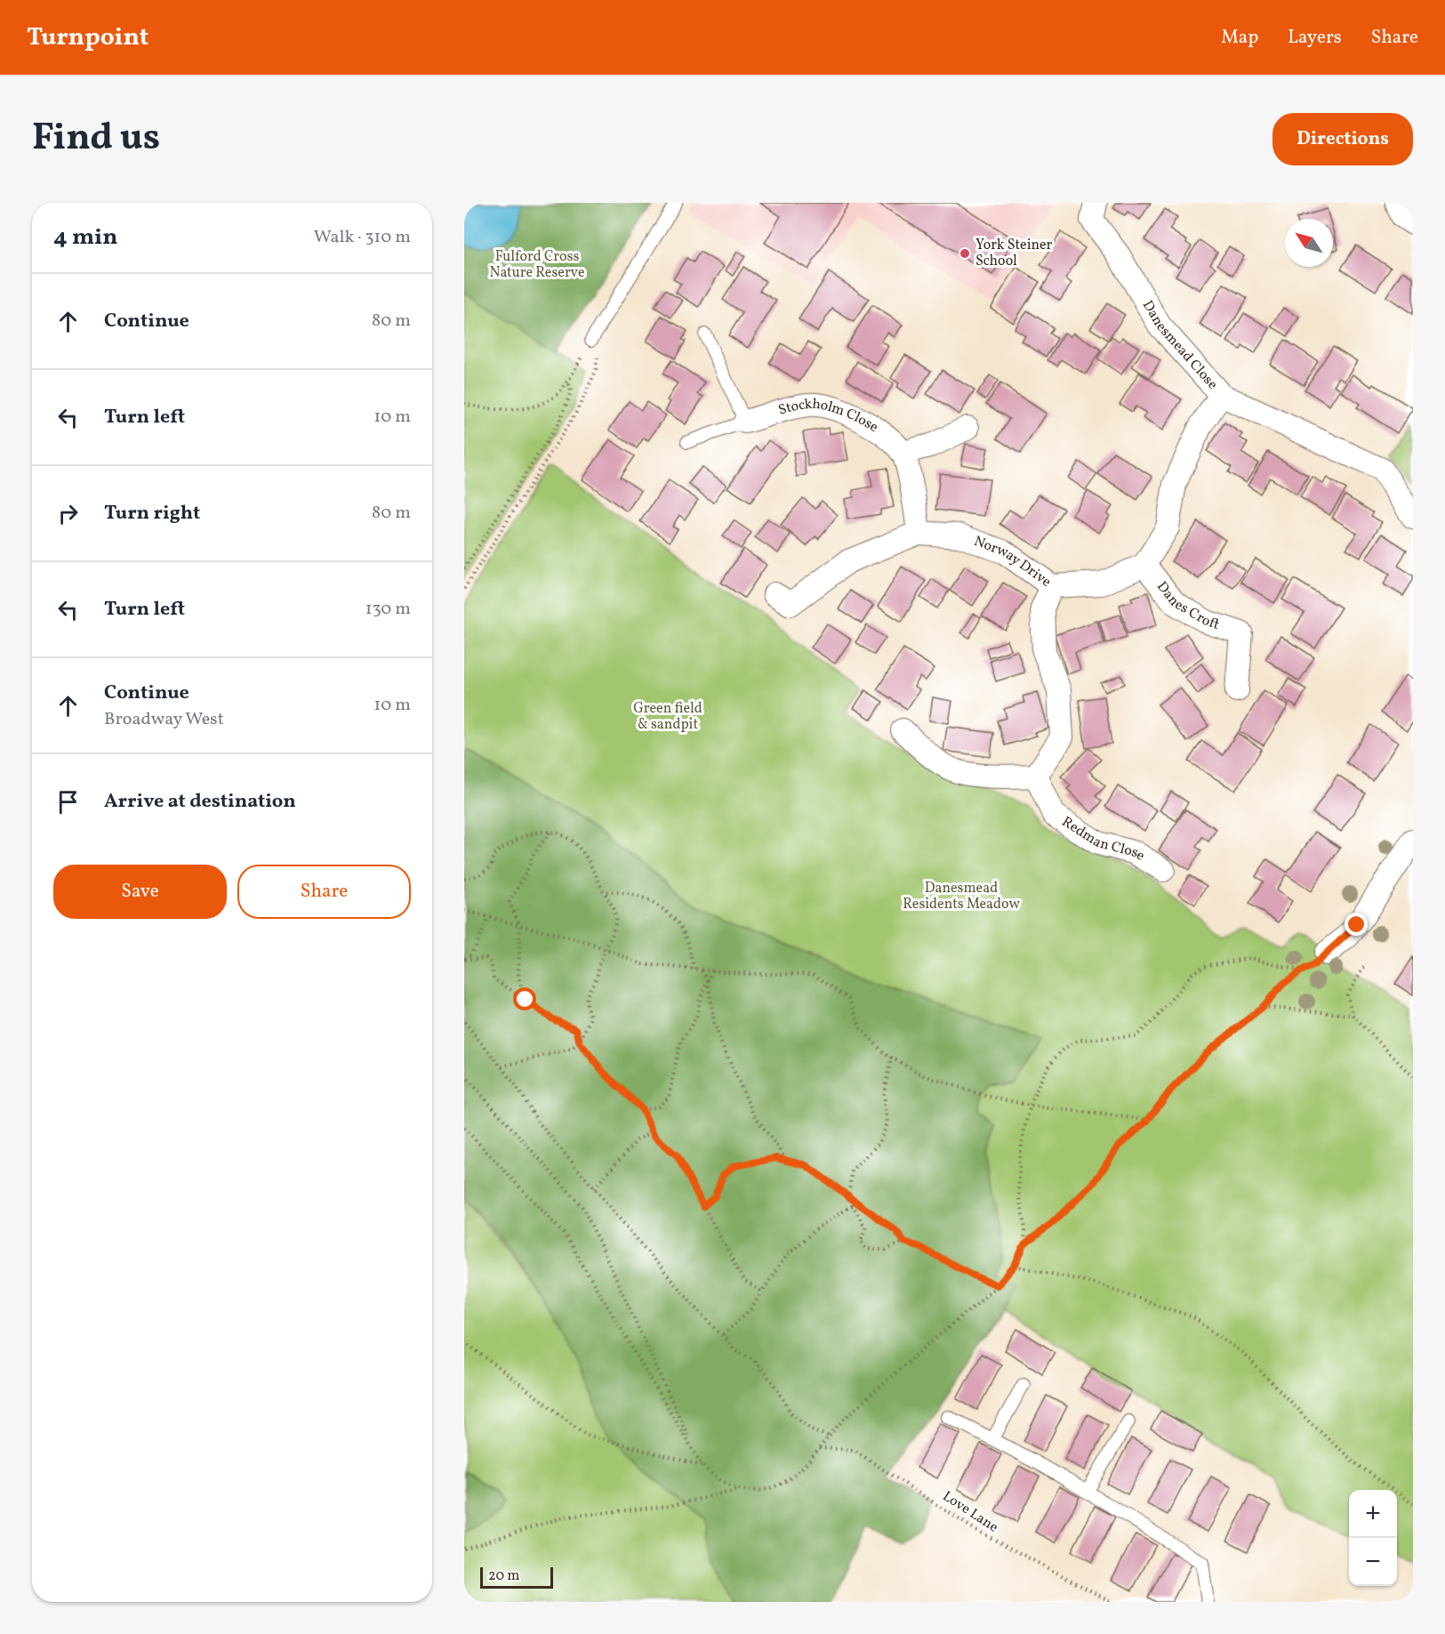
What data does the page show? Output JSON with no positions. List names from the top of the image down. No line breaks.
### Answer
{"streets":{"street":["Danesmead Close","Stockholm Close","Norway Drive","Danes Croft","Redman Close"],"path":["Love Lane"]},"crossings":[["Norway Drive","Danes Croft"]],"parks":["Fulford Cross Nature Reserve","Green field & sandpit","Danesmead Residents Meadow"],"places":["York Steiner School"],"scale_bar":"20 m","north":"top left","page":{"header":"Turnpoint","nav":["Map","Layers","Share"],"title":"Find us","buttons":["Directions",["Save","Share"]],"heading":["4 min","Walk · 310 m"],"list":[["Continue","80 m"],["Turn left","10 m"],["Turn right","80 m"],["Turn left","130 m"],["Continue","Broadway West","10 m"],"Arrive at destination"],"map_buttons":["+","−"],"scale":"20 m"}}
